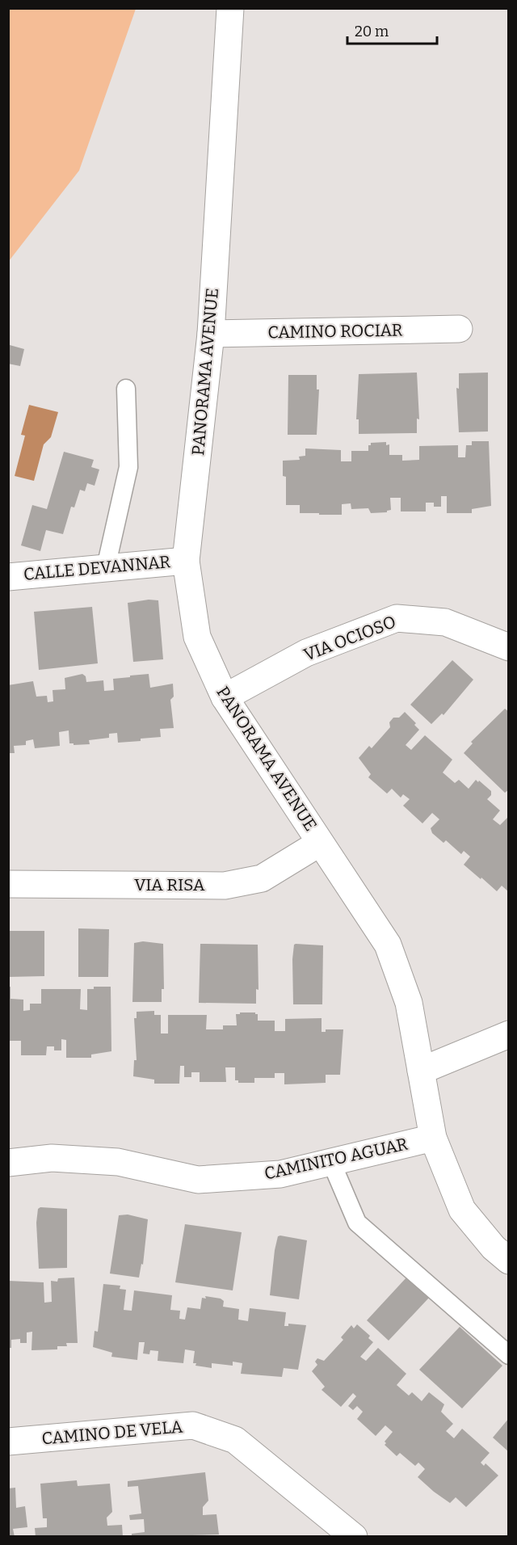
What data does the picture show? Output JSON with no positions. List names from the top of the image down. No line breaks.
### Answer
{"streets":{"street":["CAMINO ROCIAR","PANORAMA AVENUE","CALLE DEVANNAR","VIA OCIOSO","VIA RISA","CAMINITO AGUAR","CAMINO DE VELA"]},"crossings":[["CAMINO ROCIAR","PANORAMA AVENUE"],["PANORAMA AVENUE","CALLE DEVANNAR"],["PANORAMA AVENUE","VIA OCIOSO"],["PANORAMA AVENUE","VIA RISA"],["PANORAMA AVENUE","CAMINITO AGUAR"]],"scale_bar":"20 m"}
